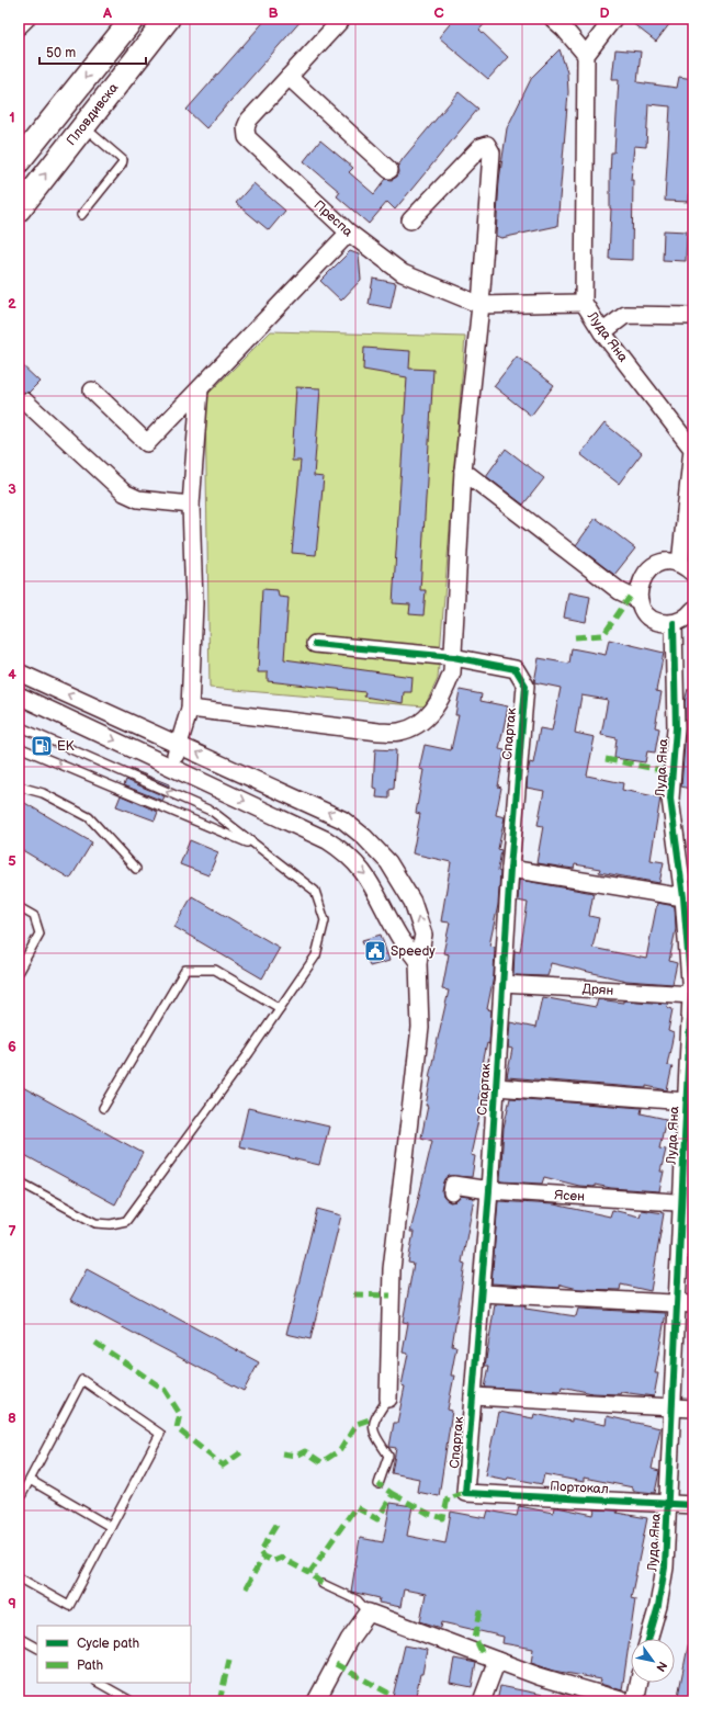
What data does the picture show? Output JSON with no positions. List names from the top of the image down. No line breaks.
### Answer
{"streets":{"street":["Пловдивска","Преспа","Луда Яна","Спартак","Дрян","Ясен","Портокал"]},"crossings":[["Преспа","Луда Яна"],["Луда Яна","Дрян"],["Луда Яна","Ясен"],["Луда Яна","Портокал"],["Спартак","Дрян"],["Спартак","Ясен"],["Спартак","Портокал"]],"places":{"fuel station":["ЕК"],"public building":["Speedy"]},"legend":["Cycle path","Path"],"scale_bar":"50 m","north":"bottom right","grid":{"columns":["A","B","C","D"],"rows":["1","2","3","4","5","6","7","8","9"]}}
